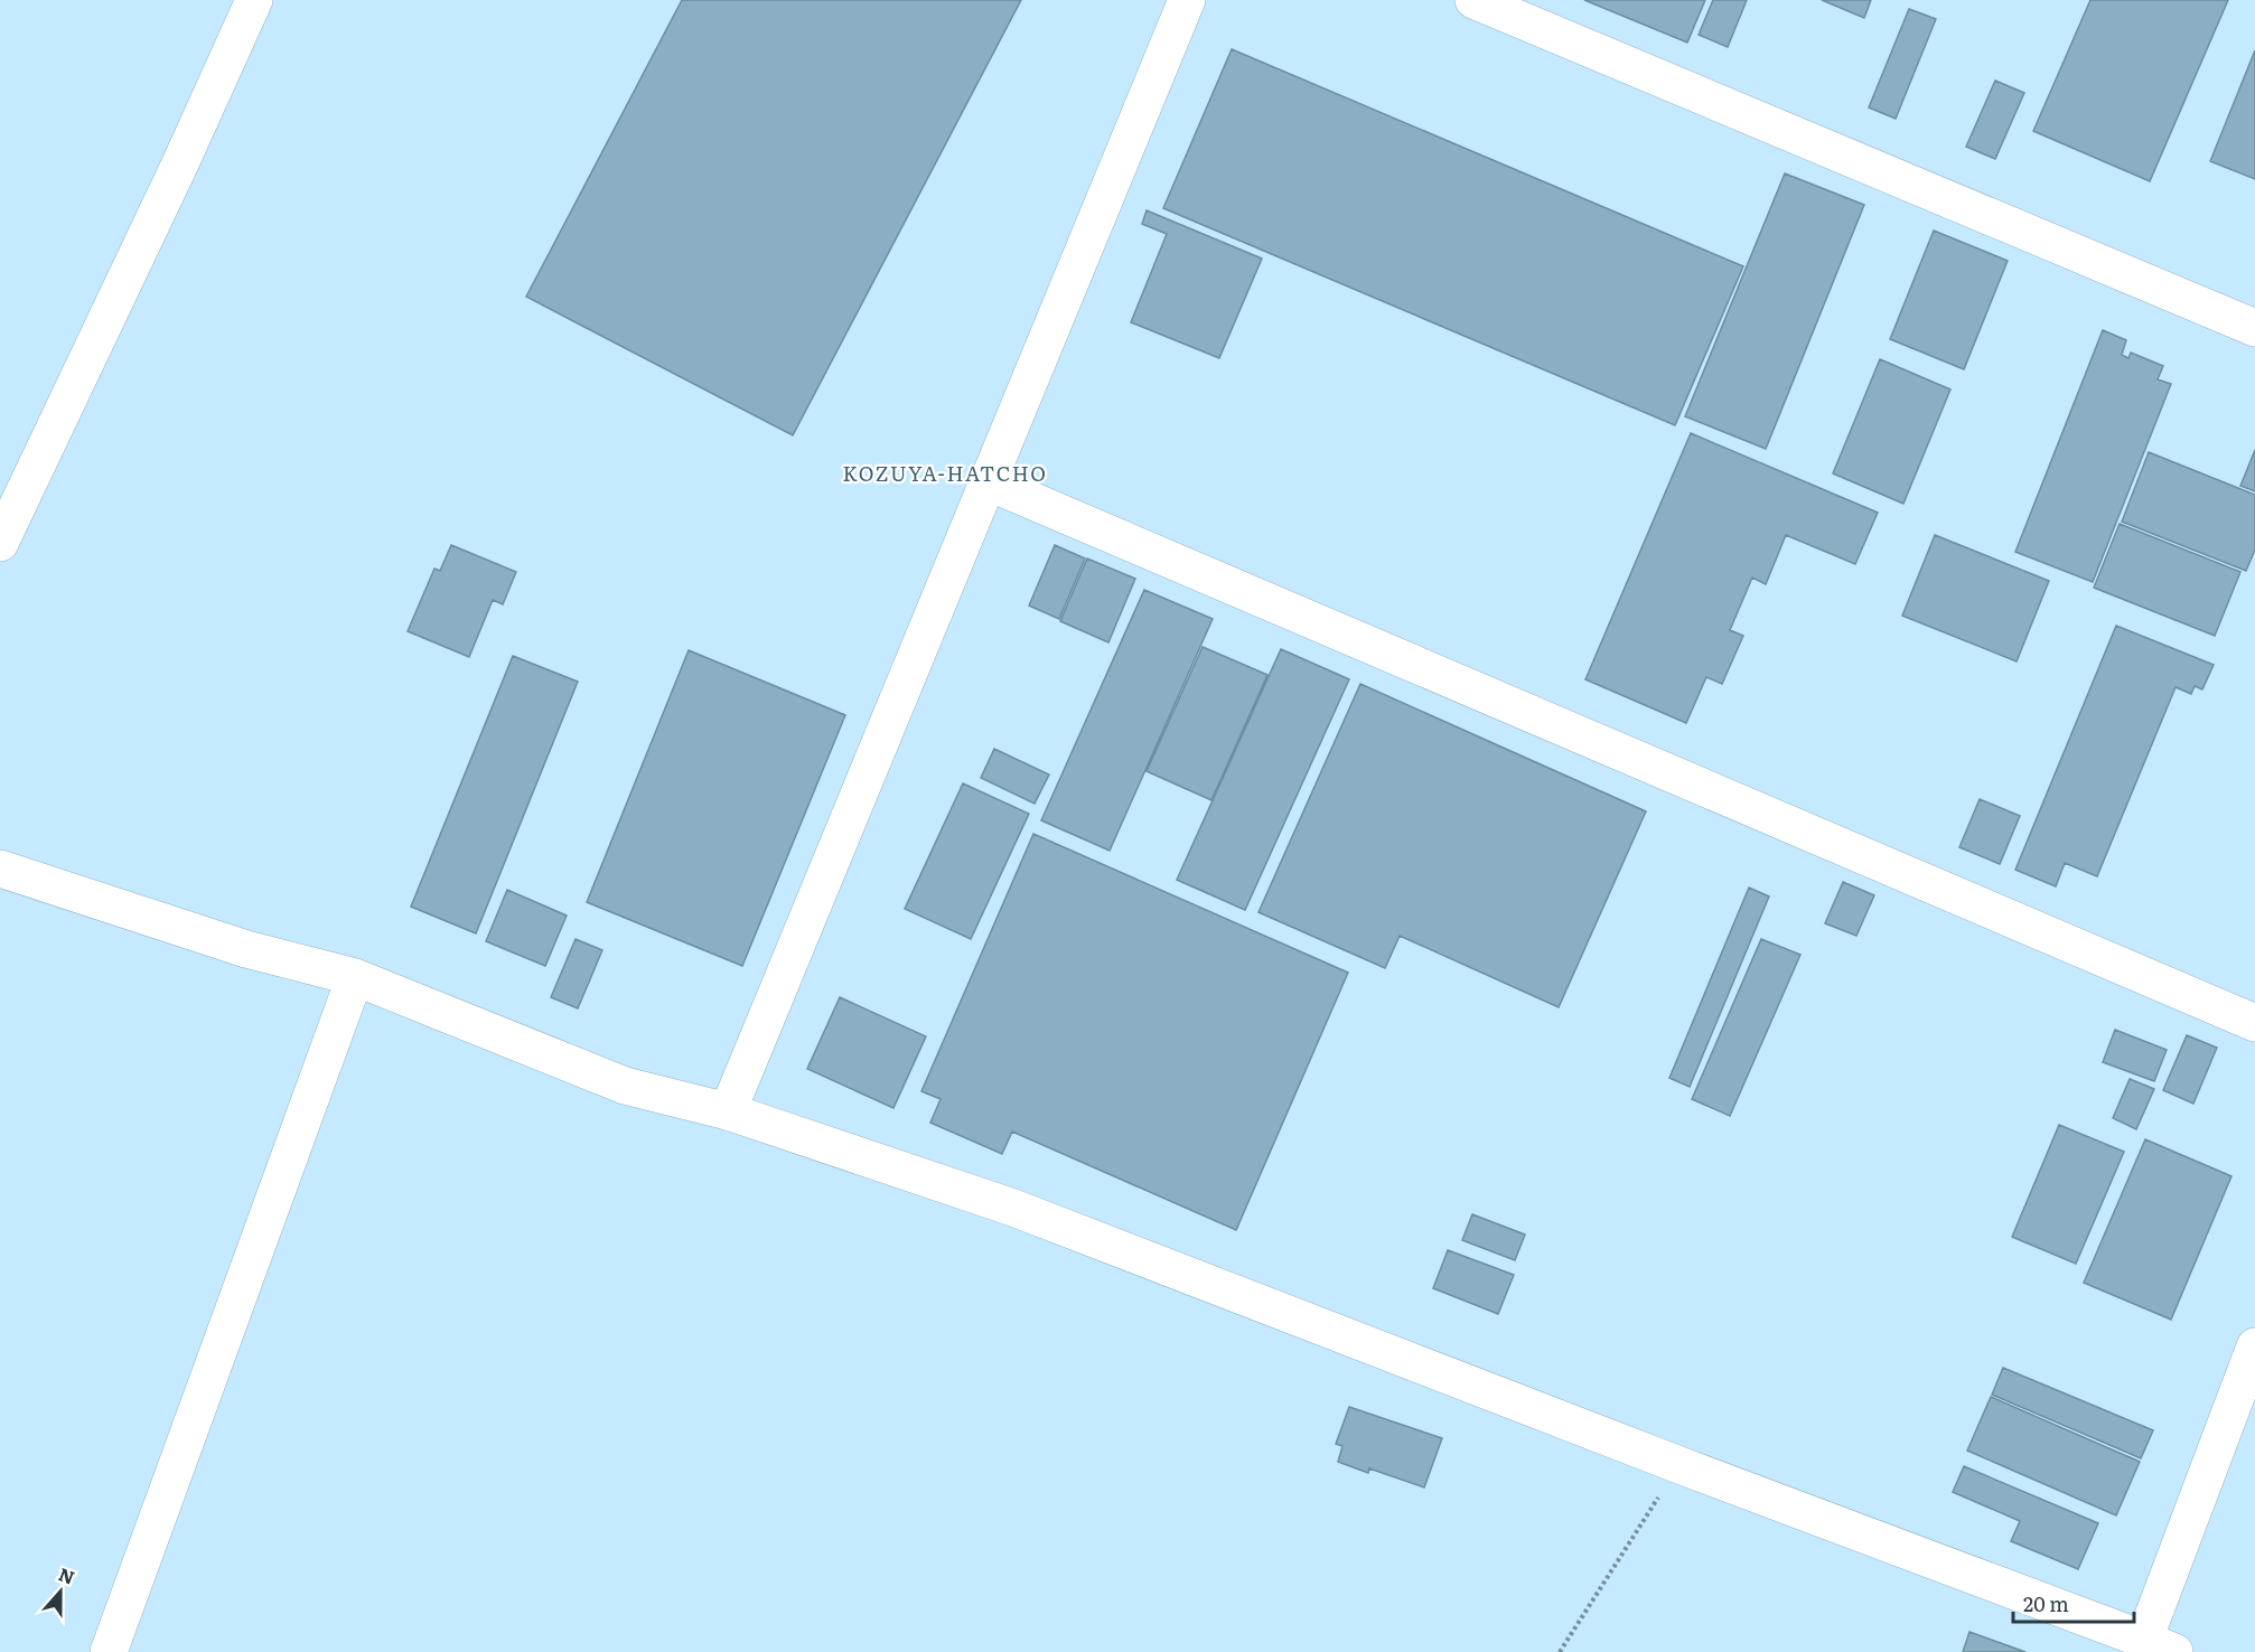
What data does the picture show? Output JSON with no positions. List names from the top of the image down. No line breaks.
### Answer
{"districts":["KOZUYA-HATCHO"],"scale_bar":"20 m","north":"top"}
